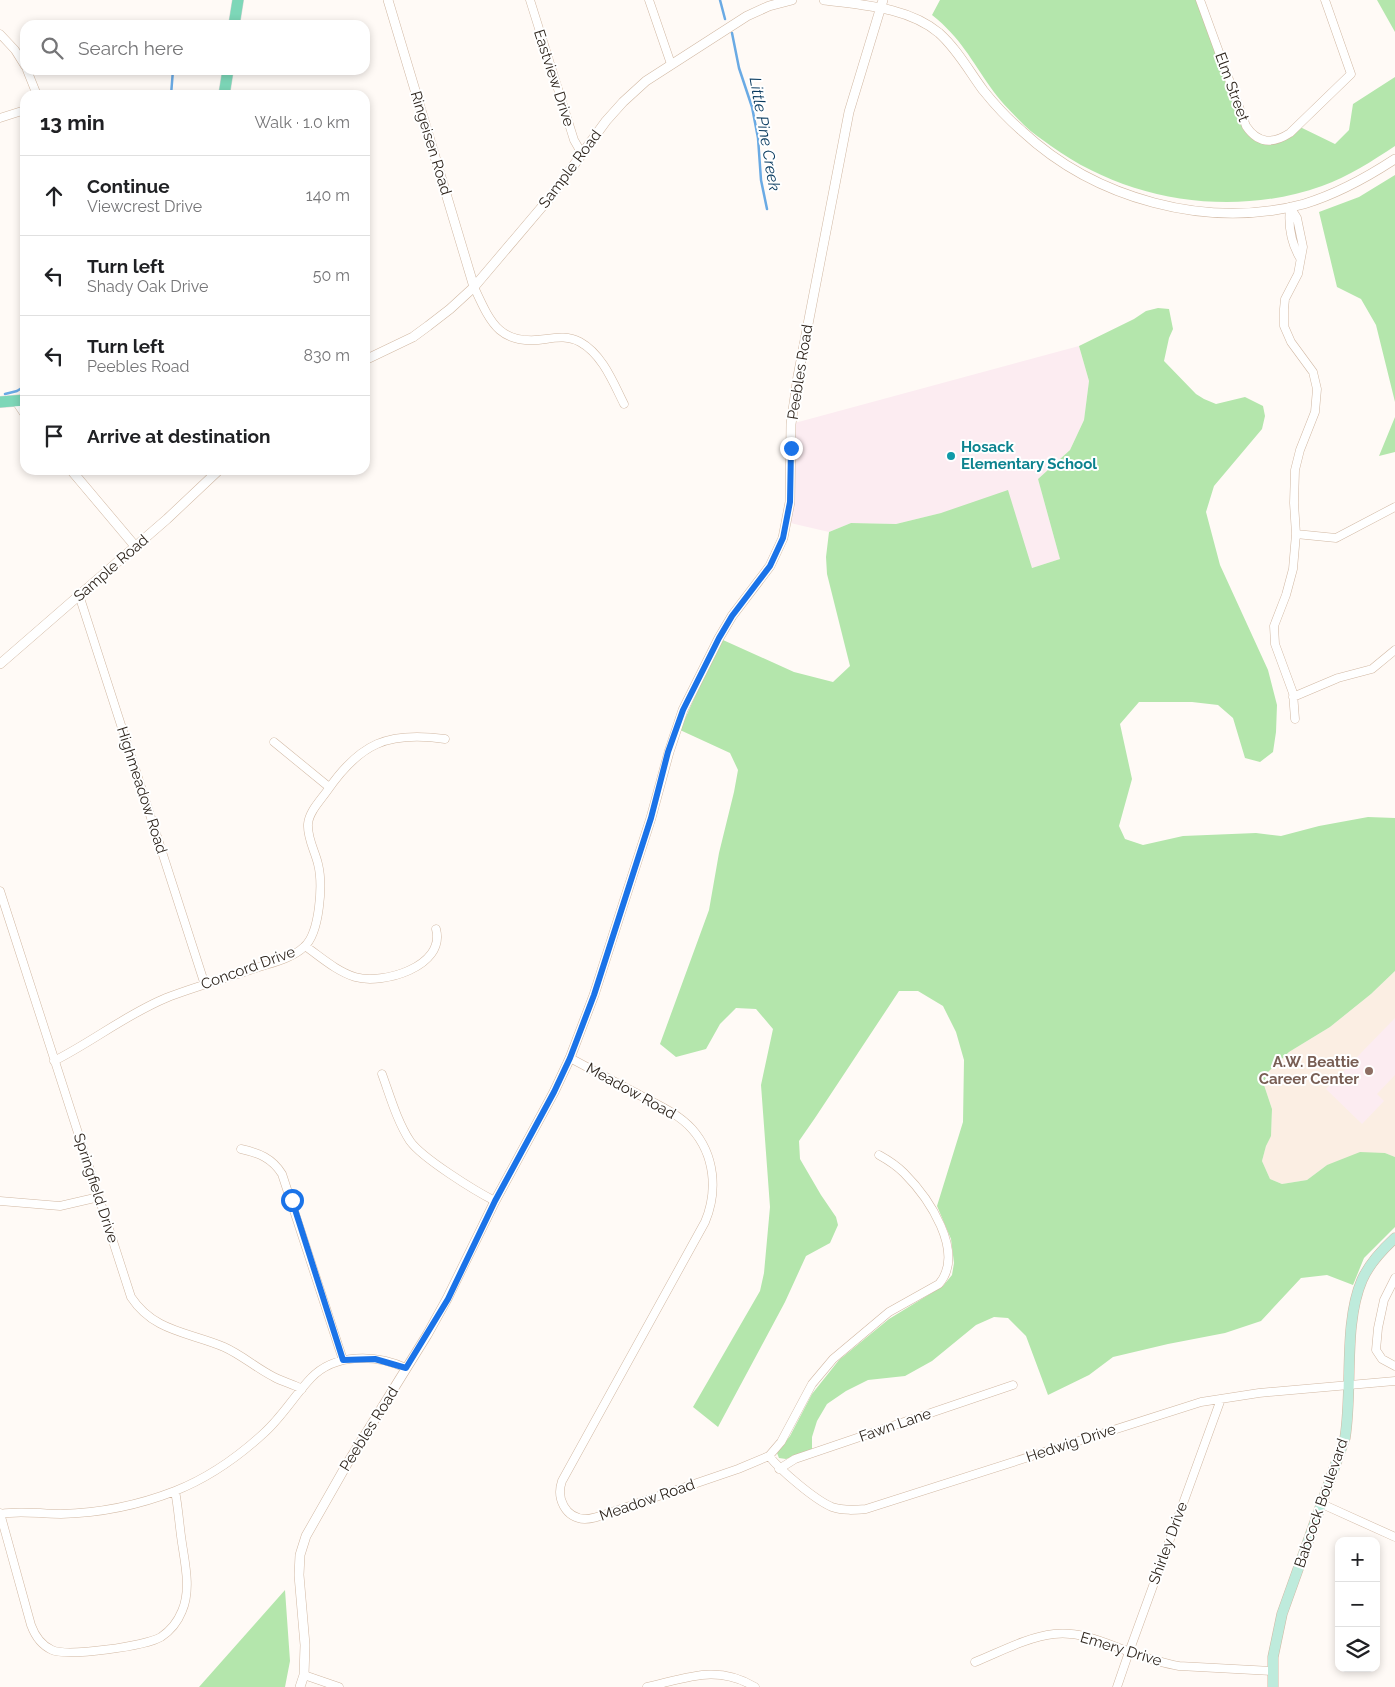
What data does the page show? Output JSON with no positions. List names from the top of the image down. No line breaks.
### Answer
{"streets":{"main road":["Babcock Boulevard"],"street":["Eastview Drive","Elm Street","Ringeisen Road","Sample Road","Peebles Road","Highmeadow Road","Concord Drive","Meadow Road","Springfield Drive","Fawn Lane","Hedwig Drive","Shirley Drive","Emery Drive"]},"crossings":[["Eastview Drive","Sample Road"],["Ringeisen Road","Sample Road"],["Sample Road","Highmeadow Road"],["Peebles Road","Meadow Road"],["Highmeadow Road","Concord Drive"],["Concord Drive","Springfield Drive"],["Meadow Road","Hedwig Drive"],["Fawn Lane","Hedwig Drive"],["Hedwig Drive","Babcock Boulevard"],["Hedwig Drive","Shirley Drive"],["Babcock Boulevard","Emery Drive"],["Shirley Drive","Emery Drive"]],"water":["Little Pine Creek"],"places":["Hosack Elementary School","A.W. Beattie Career Center"],"page":{"search":"Search here","heading":["13 min","Walk · 1.0 km"],"list":[["Continue","Viewcrest Drive","140 m"],["Turn left","Shady Oak Drive","50 m"],["Turn left","Peebles Road","830 m"],"Arrive at destination"],"map_buttons":["+","−"]}}
